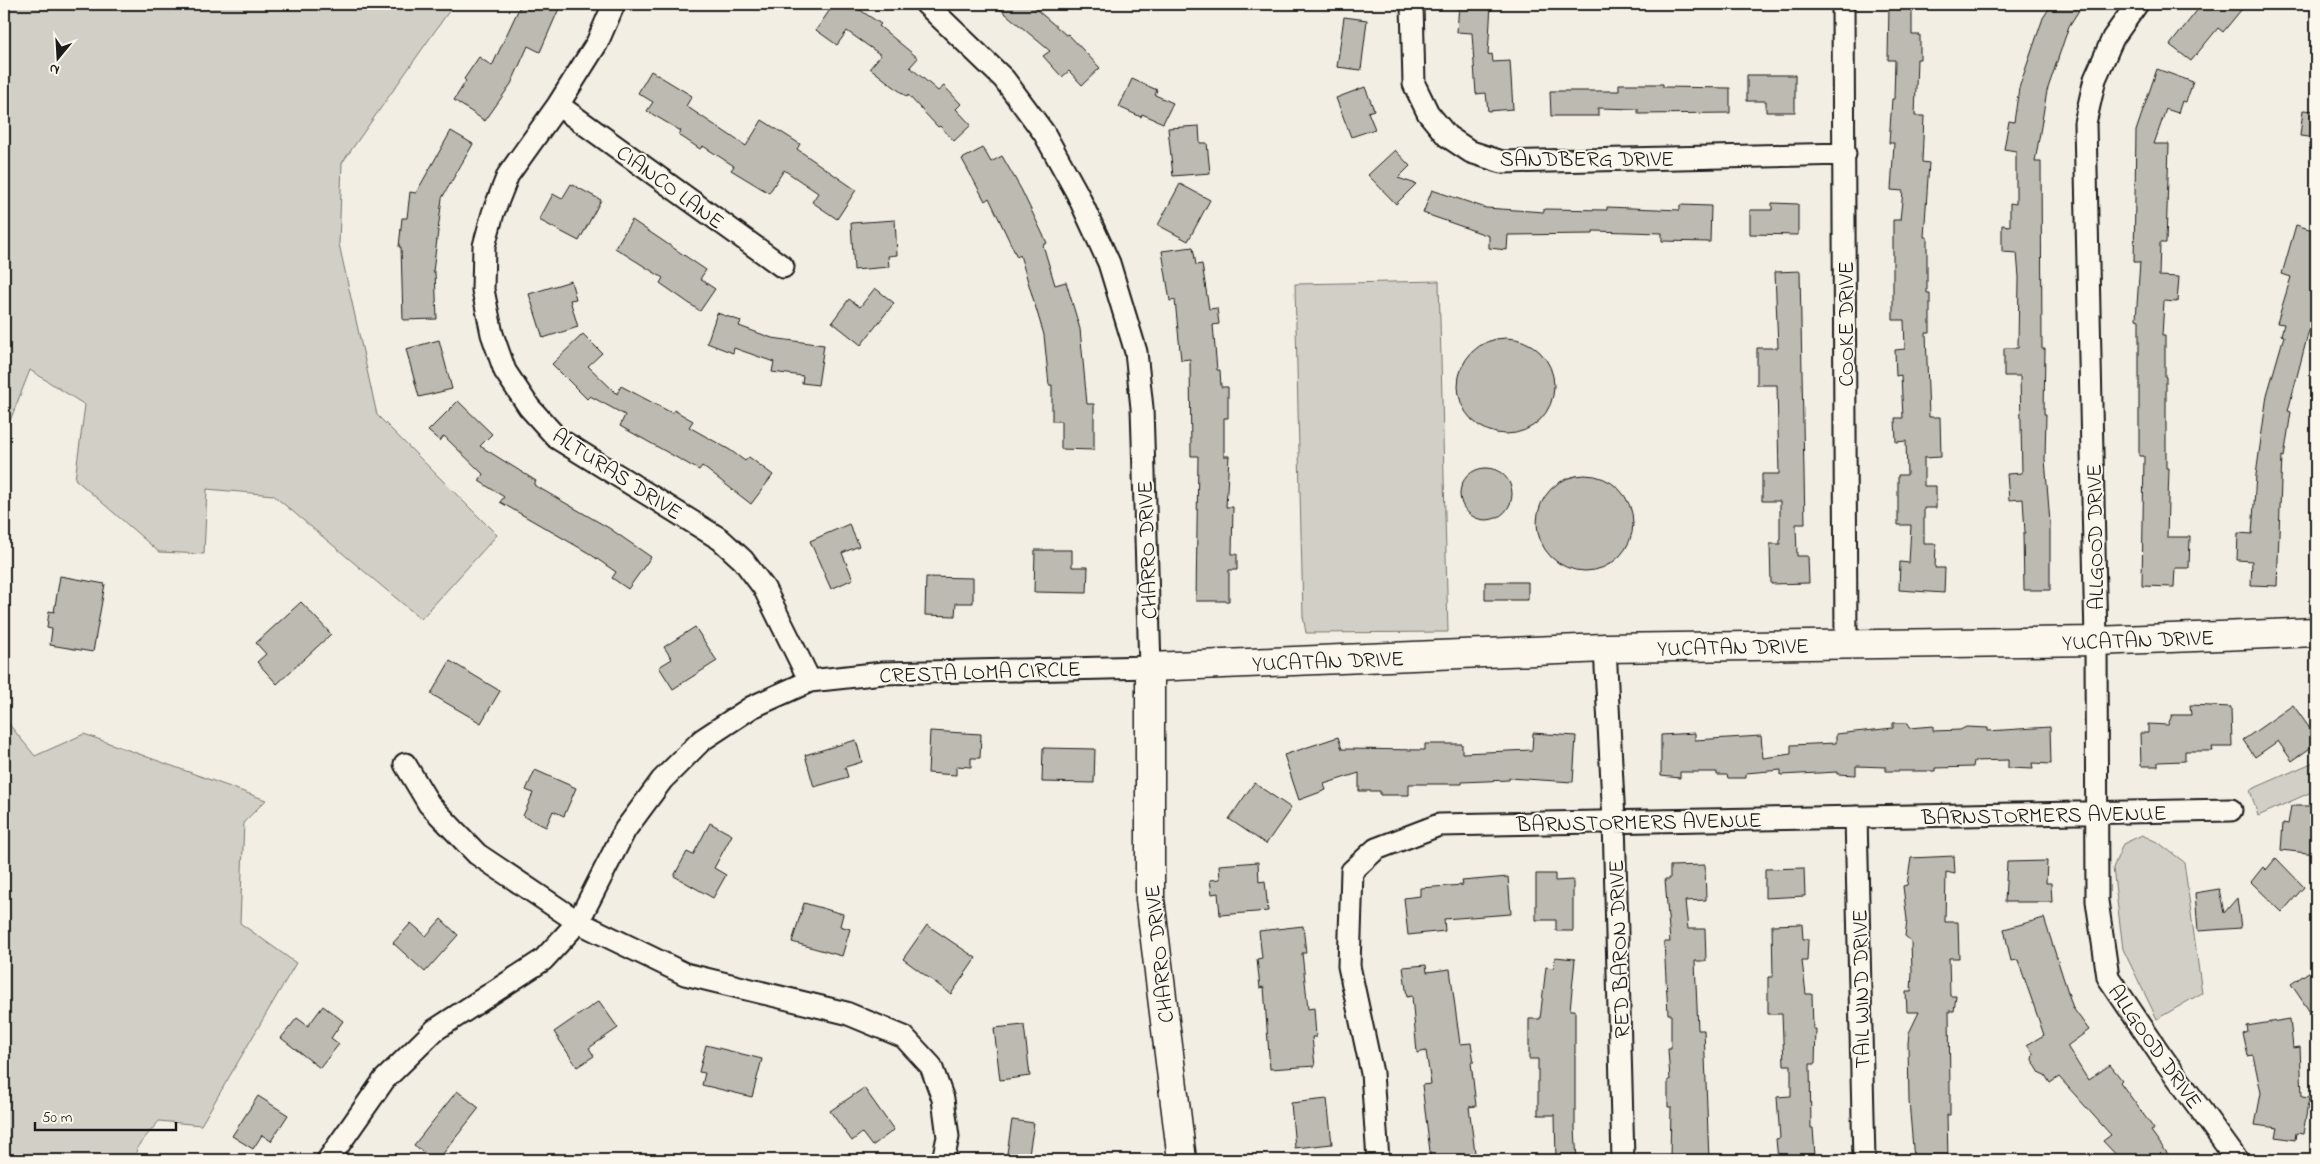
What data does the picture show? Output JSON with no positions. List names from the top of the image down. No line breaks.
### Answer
{"streets":{"street":["SANDBERG DRIVE","CIANCO LANE","COOKE DRIVE","ALTURAS DRIVE","ALLGOOD DRIVE","CHARRO DRIVE","YUCATAN DRIVE","CRESTA LOMA CIRCLE","BARNSTORMERS AVENUE","RED BARON DRIVE","TAIL WIND DRIVE"]},"crossings":[["SANDBERG DRIVE","COOKE DRIVE"],["CIANCO LANE","ALTURAS DRIVE"],["COOKE DRIVE","YUCATAN DRIVE"],["ALTURAS DRIVE","CRESTA LOMA CIRCLE"],["ALLGOOD DRIVE","YUCATAN DRIVE"],["ALLGOOD DRIVE","BARNSTORMERS AVENUE"],["CHARRO DRIVE","YUCATAN DRIVE"],["CHARRO DRIVE","CRESTA LOMA CIRCLE"],["YUCATAN DRIVE","CRESTA LOMA CIRCLE"],["YUCATAN DRIVE","RED BARON DRIVE"],["BARNSTORMERS AVENUE","RED BARON DRIVE"],["BARNSTORMERS AVENUE","TAIL WIND DRIVE"]],"scale_bar":"50 m","north":"bottom"}
